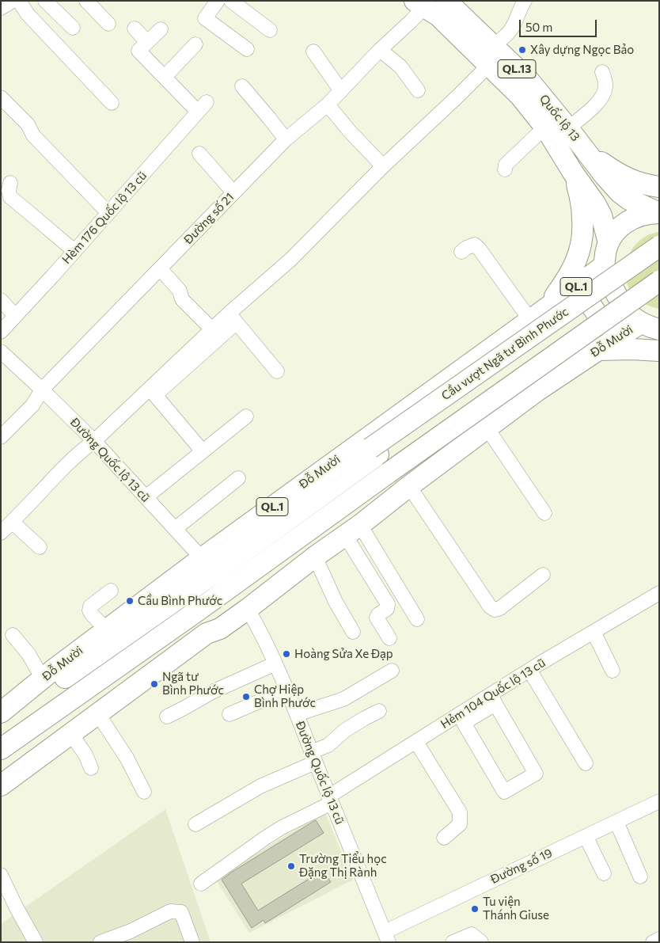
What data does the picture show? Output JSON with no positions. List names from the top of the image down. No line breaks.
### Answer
{"streets":{"highway":["QL.13","Quốc lộ 13","QL.1","Đỗ Mười","Cầu vượt Ngã tư Bình Phước"],"street":["Hèm 176 Quốc lộ 13 cũ","Đường số 21","Đường Quốc lộ 13 cũ","Hẻm 104 Quốc lộ 13 cũ","Đường số 19"]},"crossings":[["QL.13","Quốc lộ 13"],["QL.13","Đỗ Mười"],["Quốc lộ 13","Đường số 21"],["Đường số 21","Đường Quốc lộ 13 cũ"],["QL.1","Đỗ Mười"],["Đỗ Mười","Cầu vượt Ngã tư Bình Phước"],["Đỗ Mười","Đường Quốc lộ 13 cũ"],["Đường Quốc lộ 13 cũ","Hẻm 104 Quốc lộ 13 cũ"],["Đường Quốc lộ 13 cũ","Đường số 19"]],"places":["Xây dựng Ngọc Bảo","Cầu Bình Phước","Hoàng Sửa Xe Đạp","Ngã tư Bình Phước","Chợ Hiệp Bình Phước","Trường Tiểu học Đặng Thị Rành","Tu viện Thánh Giuse"],"scale_bar":"50 m"}
